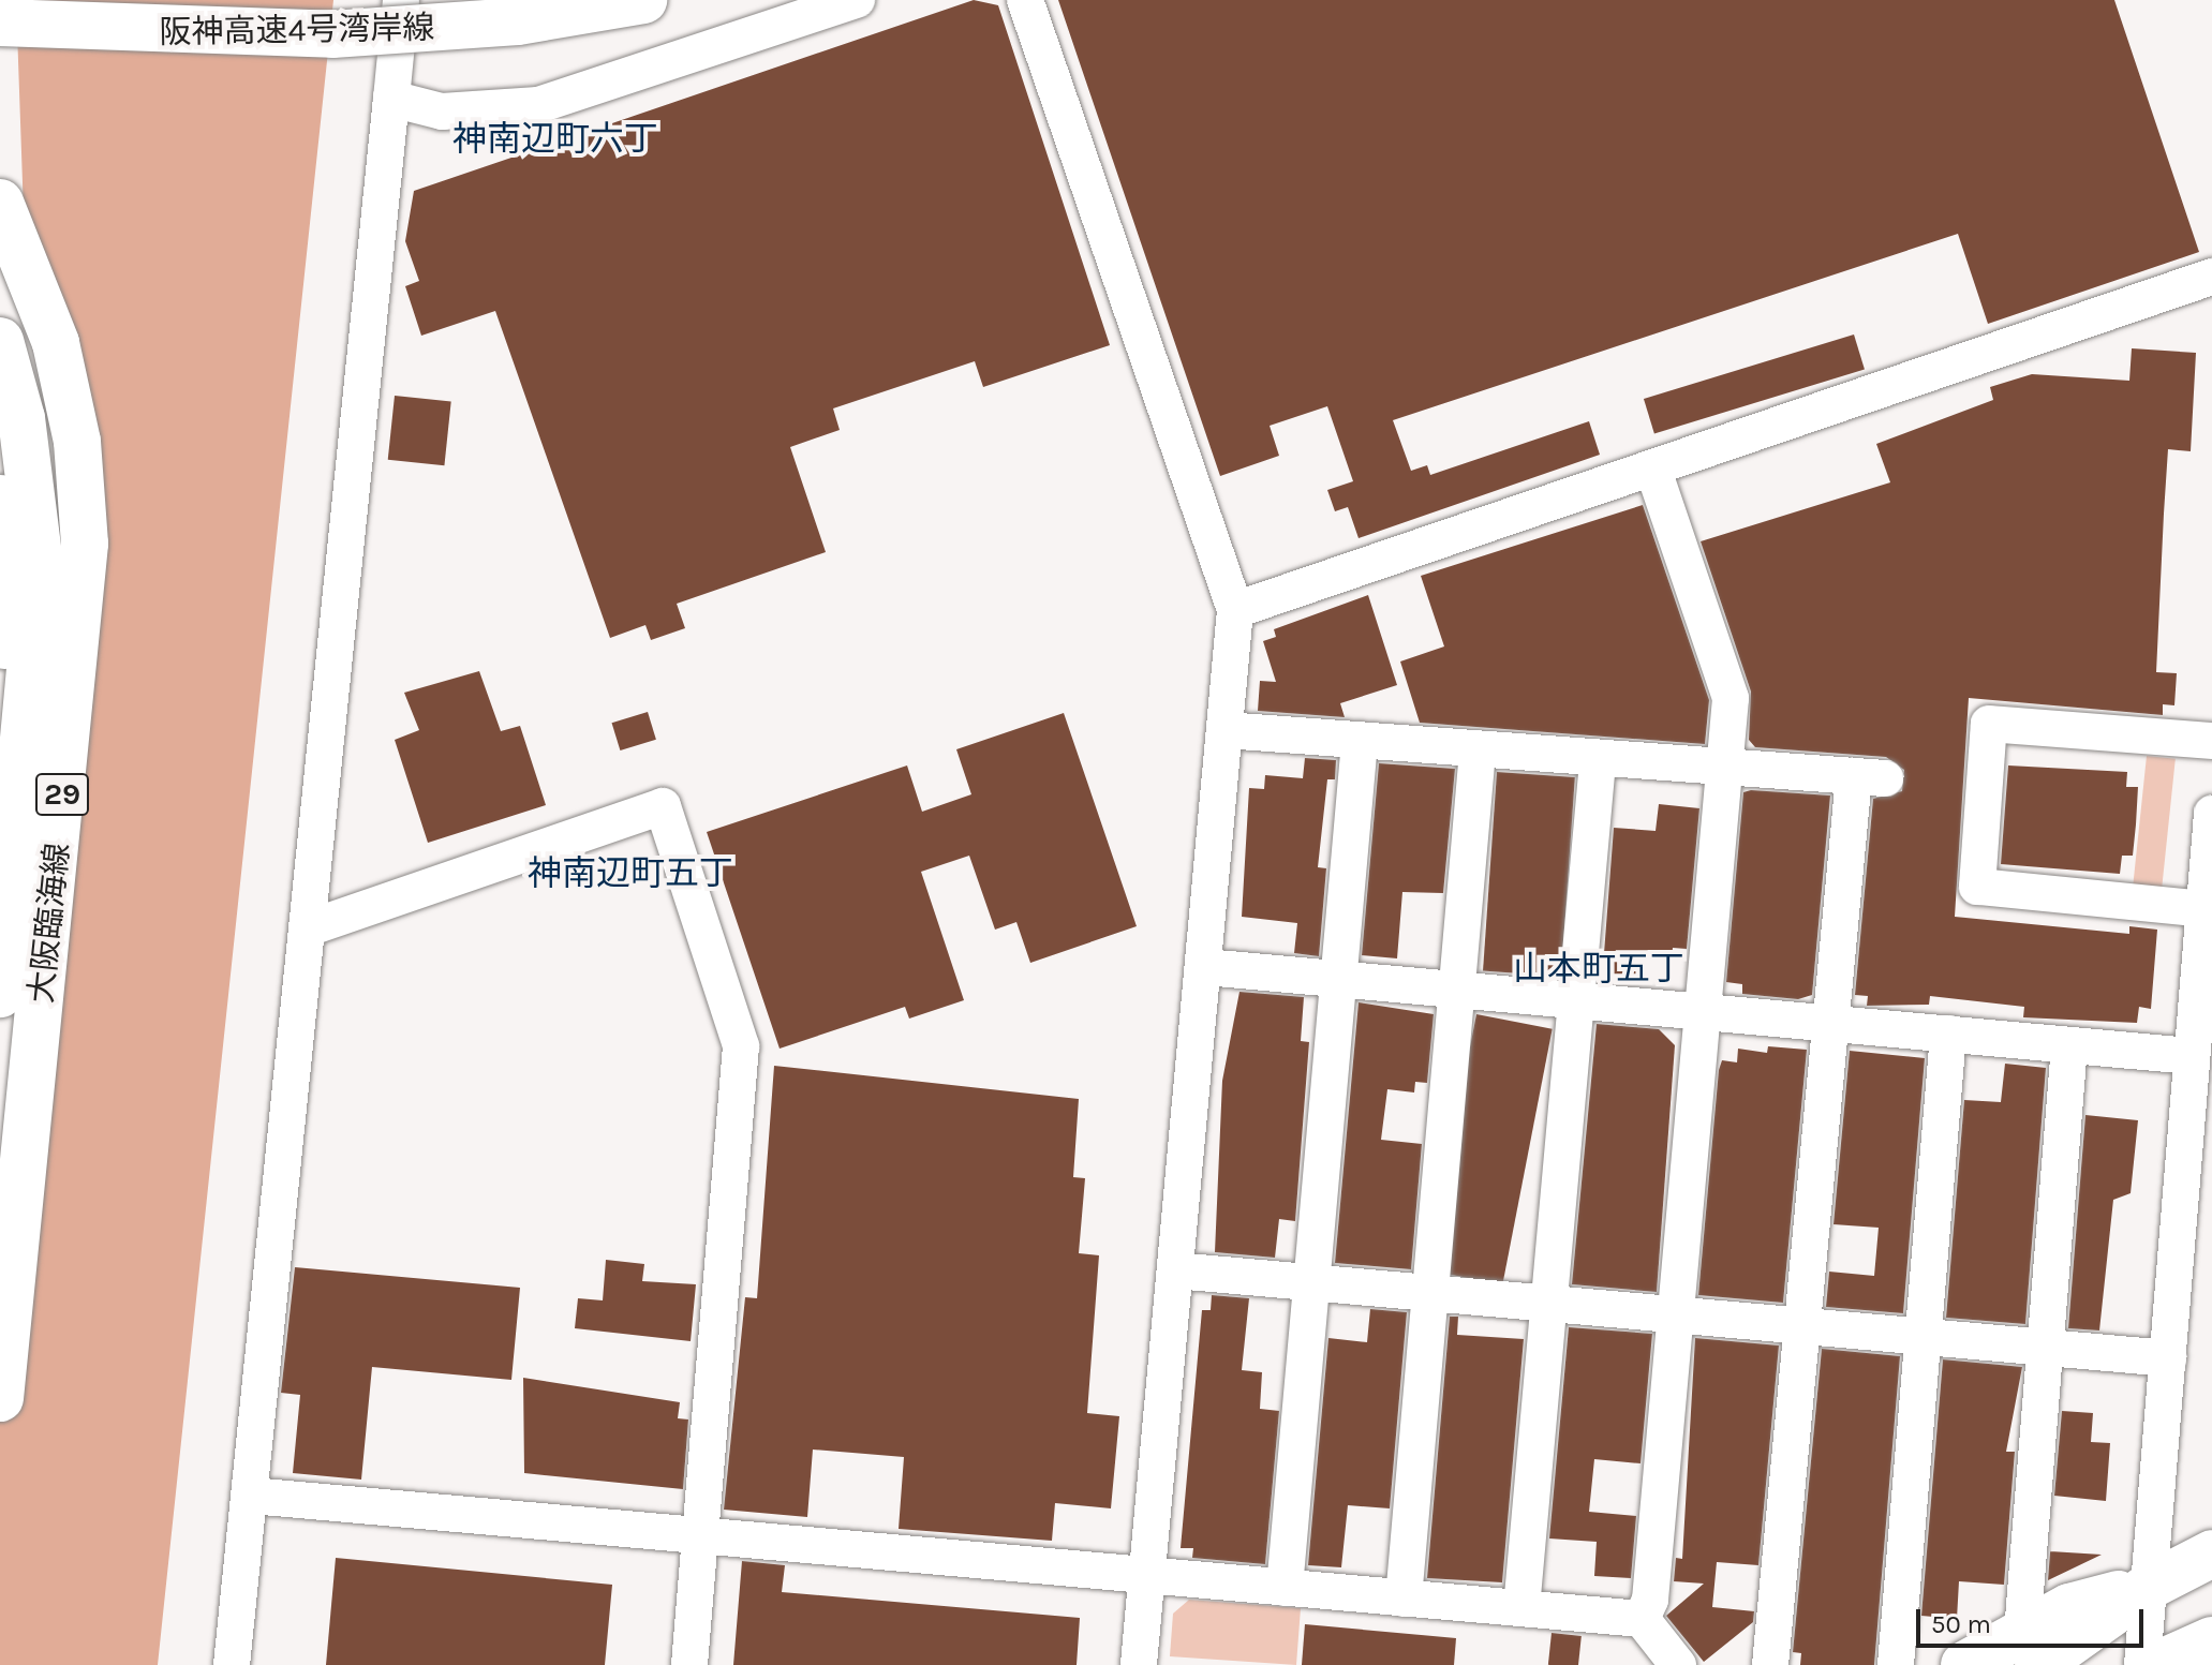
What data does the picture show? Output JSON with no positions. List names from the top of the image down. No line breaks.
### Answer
{"streets":{"main road":["阪神高速4号湾岸線","29","大阪臨海線"]},"districts":["神南辺町六丁","神南辺町五丁","山本町五丁"],"scale_bar":"50 m"}
